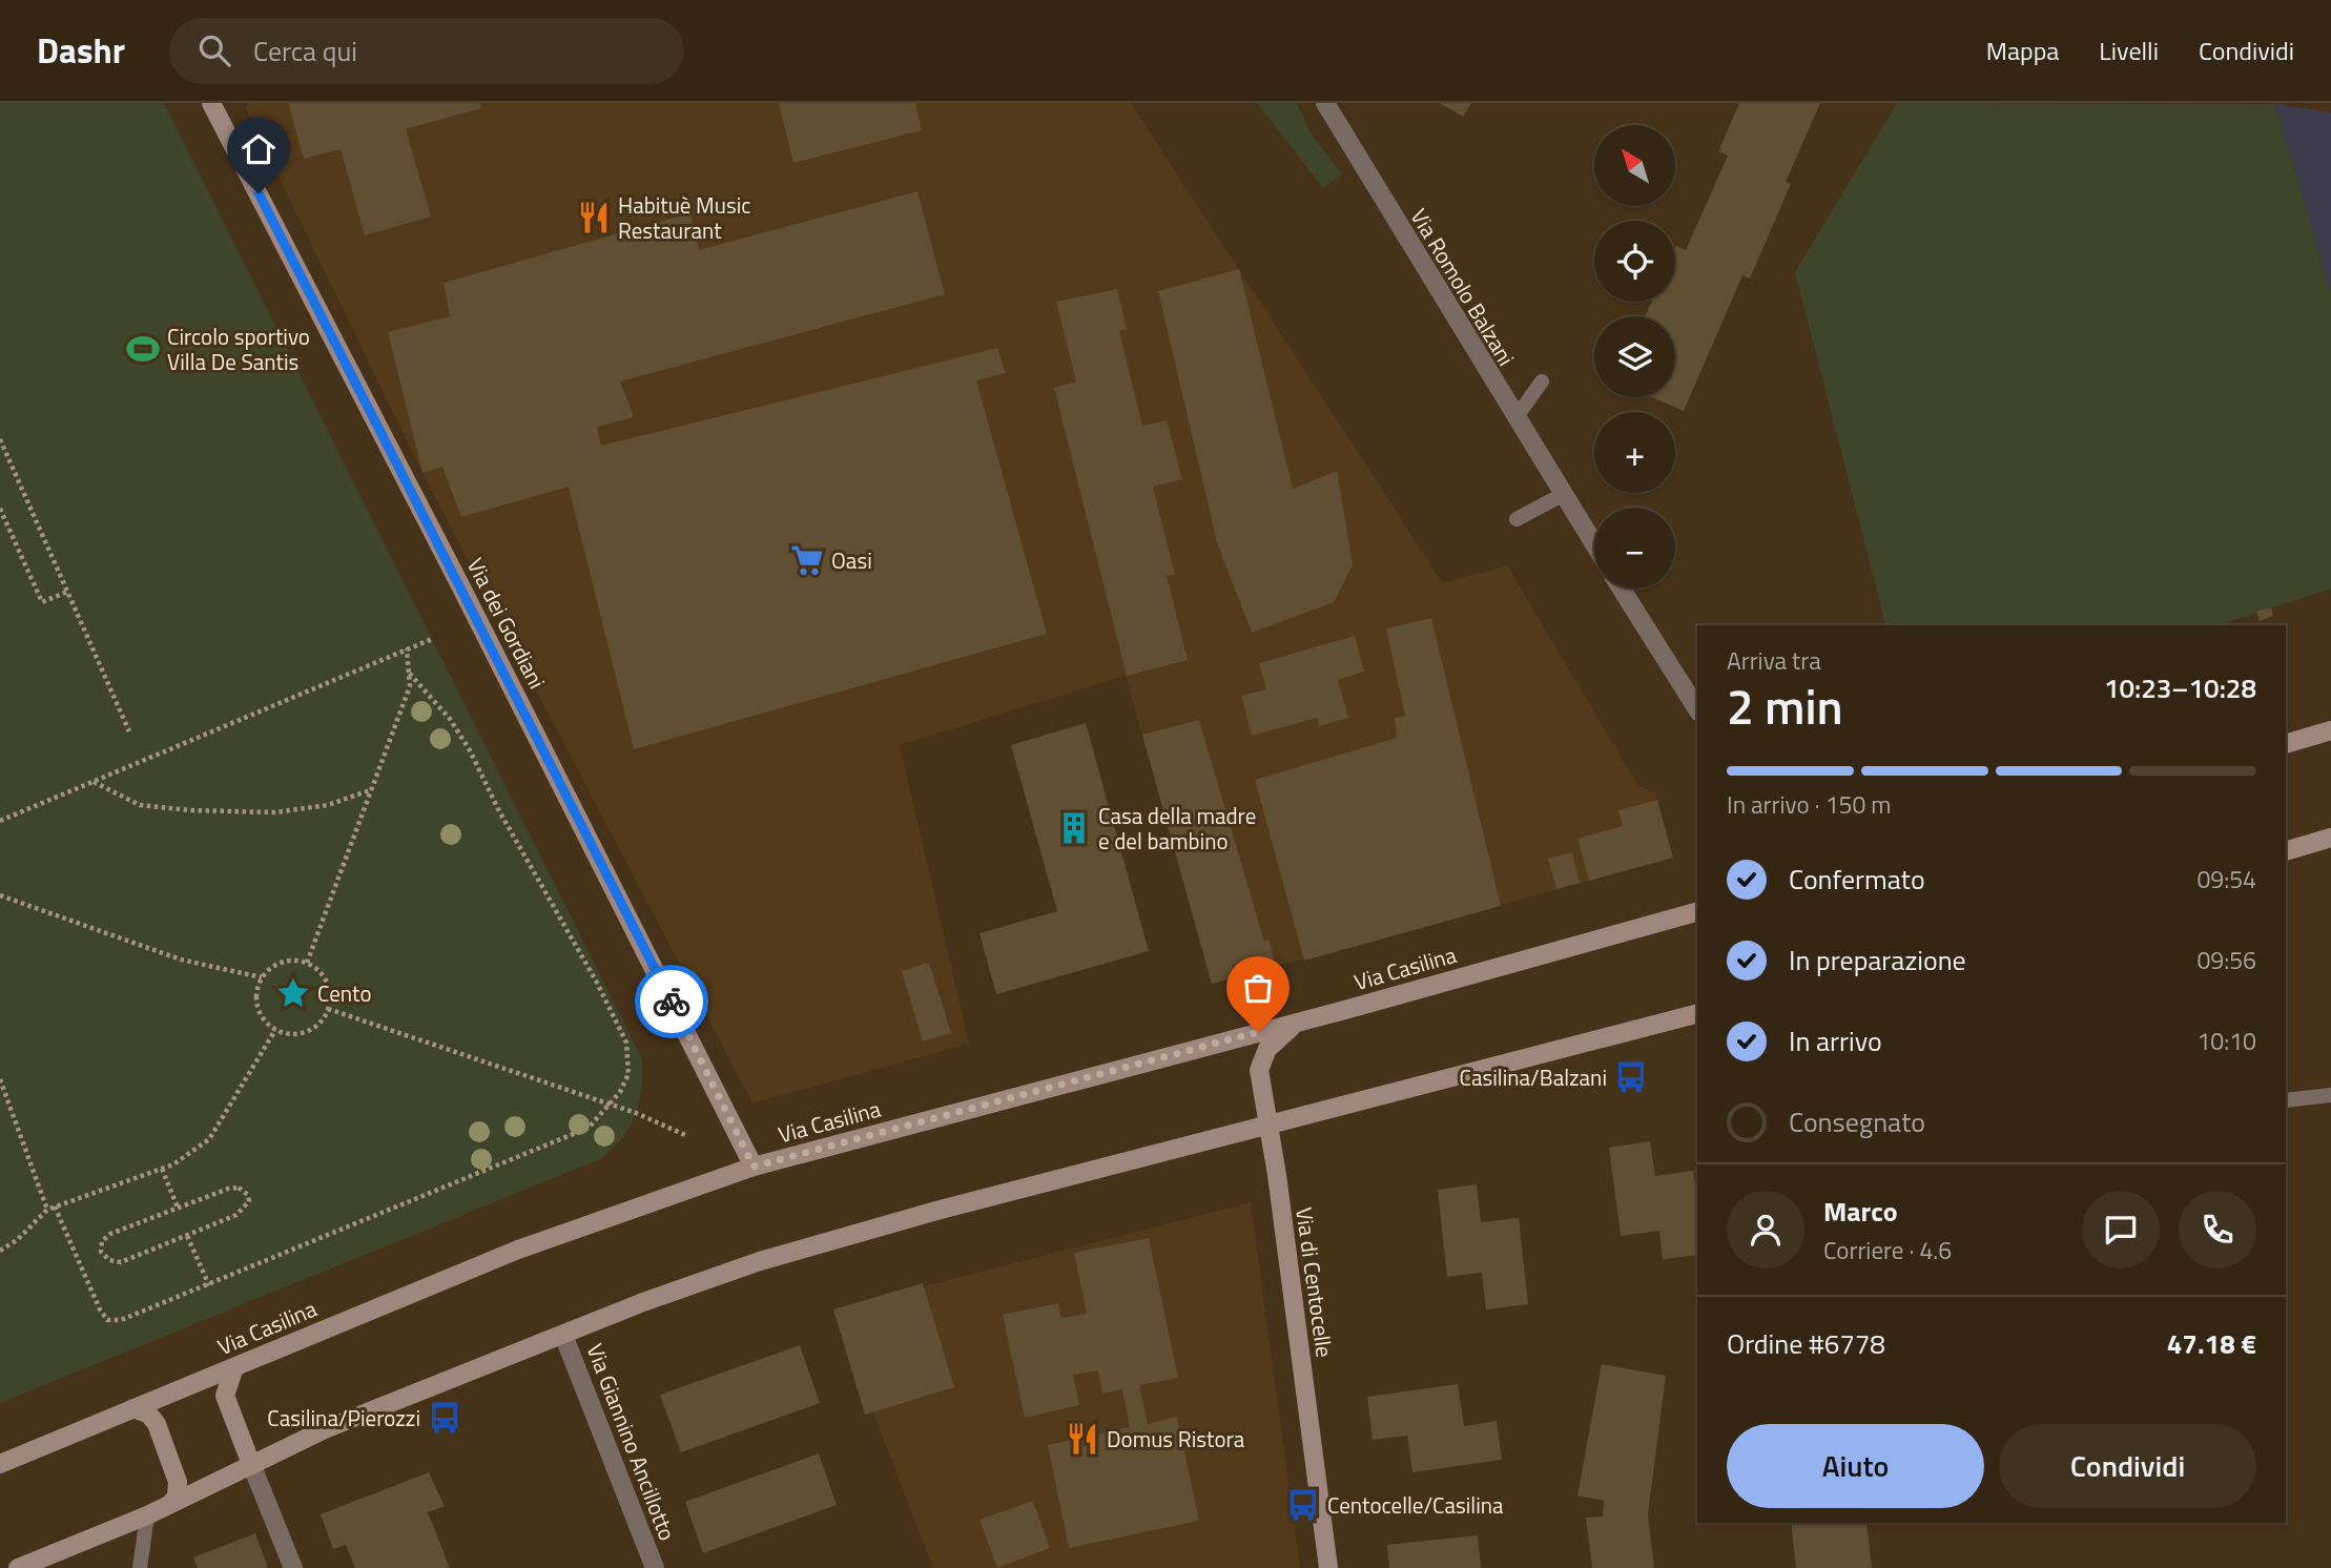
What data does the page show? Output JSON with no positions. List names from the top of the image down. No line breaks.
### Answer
{"streets":{"main road":["Via dei Gordiani","Via Casilina","Via di Centocelle"],"street":["Via Romolo Balzani","Via Giannino Ancillotto"]},"crossings":[["Via dei Gordiani","Via Casilina"],["Via Casilina","Via di Centocelle"]],"places":{"restaurant":["Habituè Music Restaurant","Domus Ristora"],"sports":["Circolo sportivo Villa De Santis"],"supermarket":["Oasi"],"building":["Casa della madre e del bambino"],"place":["Cento"],"bus stop":["Casilina/Balzani","Casilina/Pierozzi","Centocelle/Casilina"]},"north":"top left","page":{"header":"Dashr","search":"Cerca qui","nav":["Mappa","Livelli","Condividi"],"map_buttons":["+","−"],"heading":["2 min","Arriva tra","10:23–10:28"],"panel":["Marco","Corriere · 4.6","Ordine #6778","47.18 €"],"bar":"In arrivo · 150 m","list":[["Confermato","09:54"],["In preparazione","09:56"],["In arrivo","10:10"],"Consegnato"],"buttons":["Aiuto","Condividi"]}}
